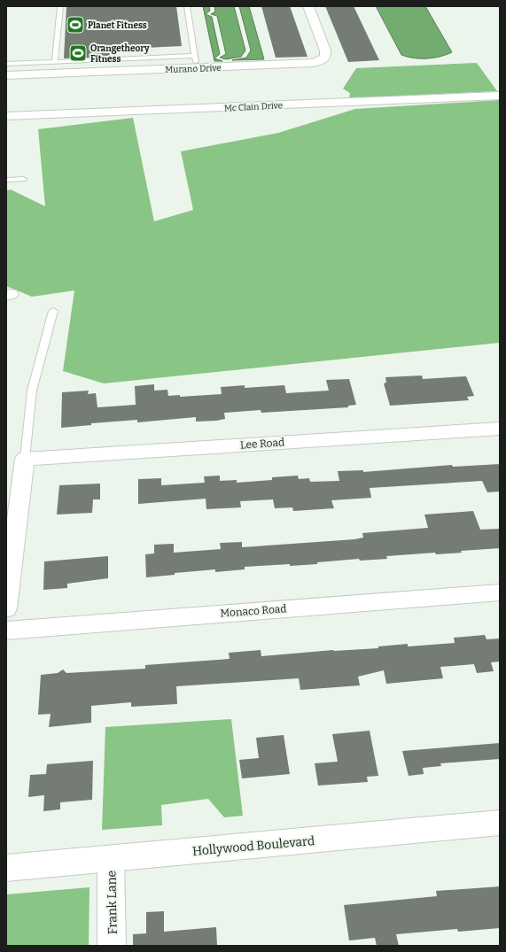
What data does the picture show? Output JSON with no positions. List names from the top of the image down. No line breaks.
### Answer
{"streets":{"street":["Murano Drive","Mc Clain Drive","Lee Road","Monaco Road","Hollywood Boulevard","Frank Lane"]},"crossings":[["Hollywood Boulevard","Frank Lane"]],"places":{"sports":["Planet Fitness","Orangetheory Fitness"]}}
